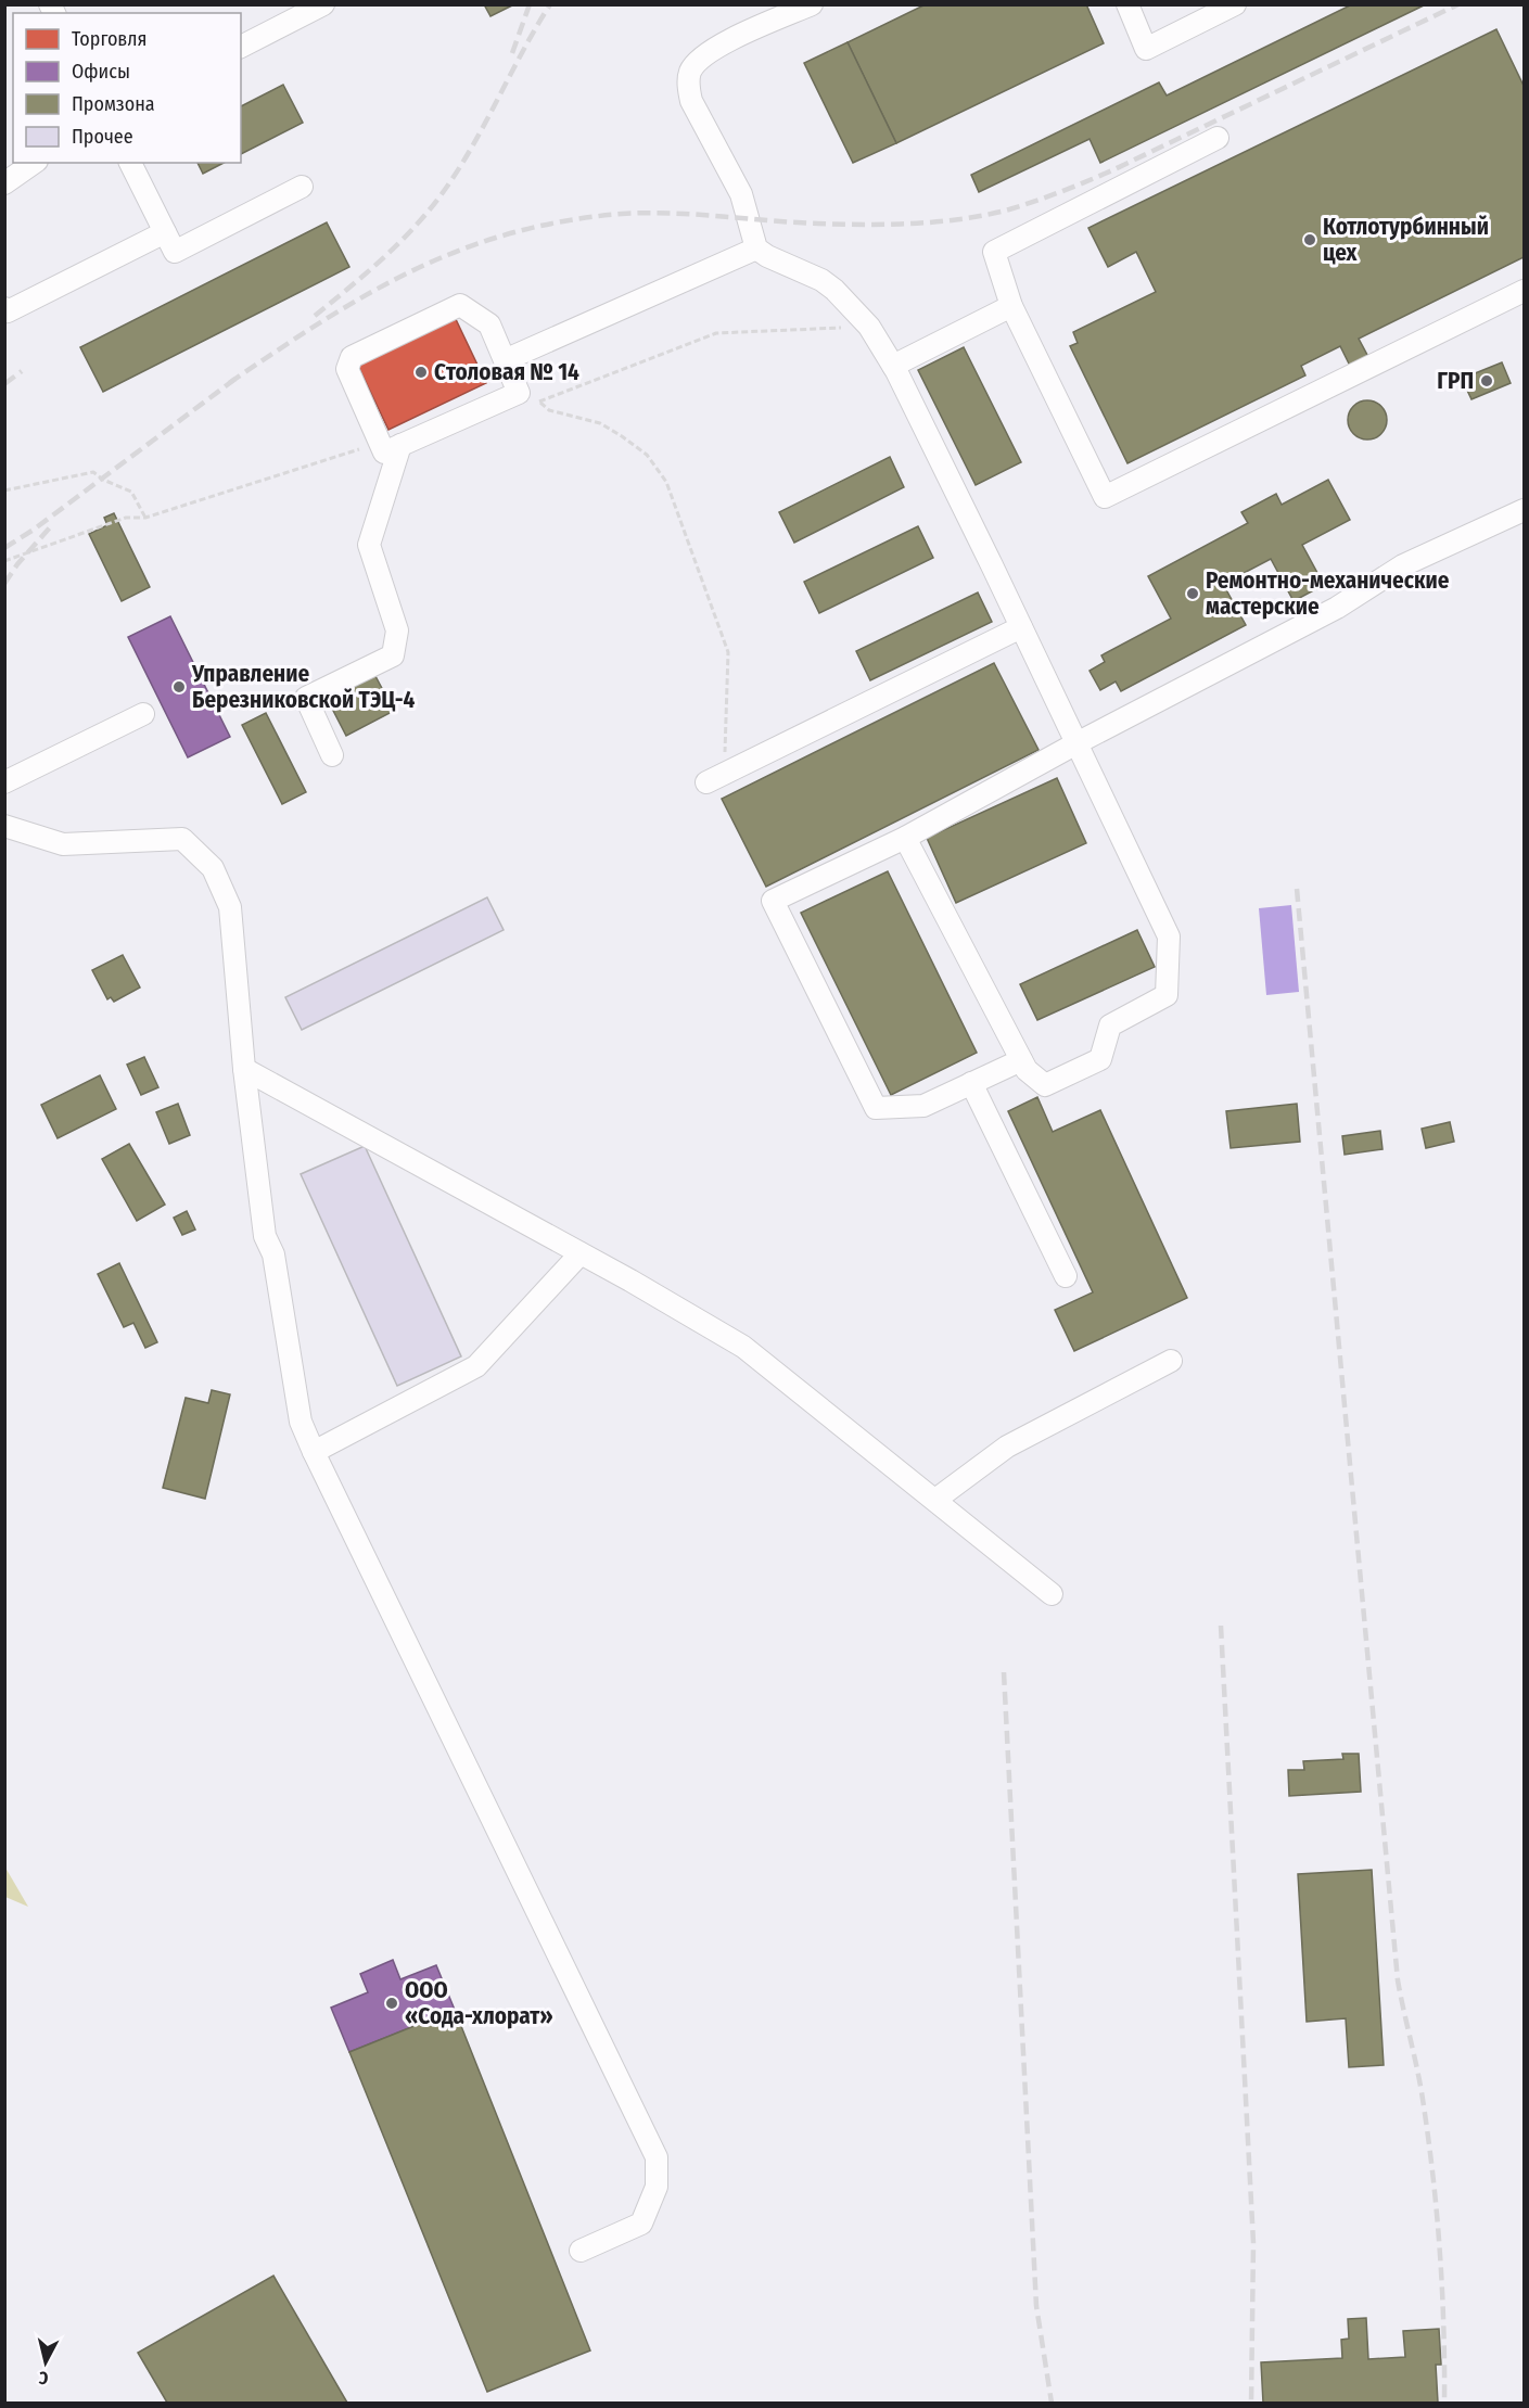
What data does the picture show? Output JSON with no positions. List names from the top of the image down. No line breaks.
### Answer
{"places":["Котлотурбинный цех","Cтоловая № 14","ГРП","Ремонтно-механические мастерские","Управление Березниковской ТЭЦ-4","ООО «Сода-хлорат»"],"legend":["Торговля","Офисы","Промзона","Прочее"],"north":"bottom"}
